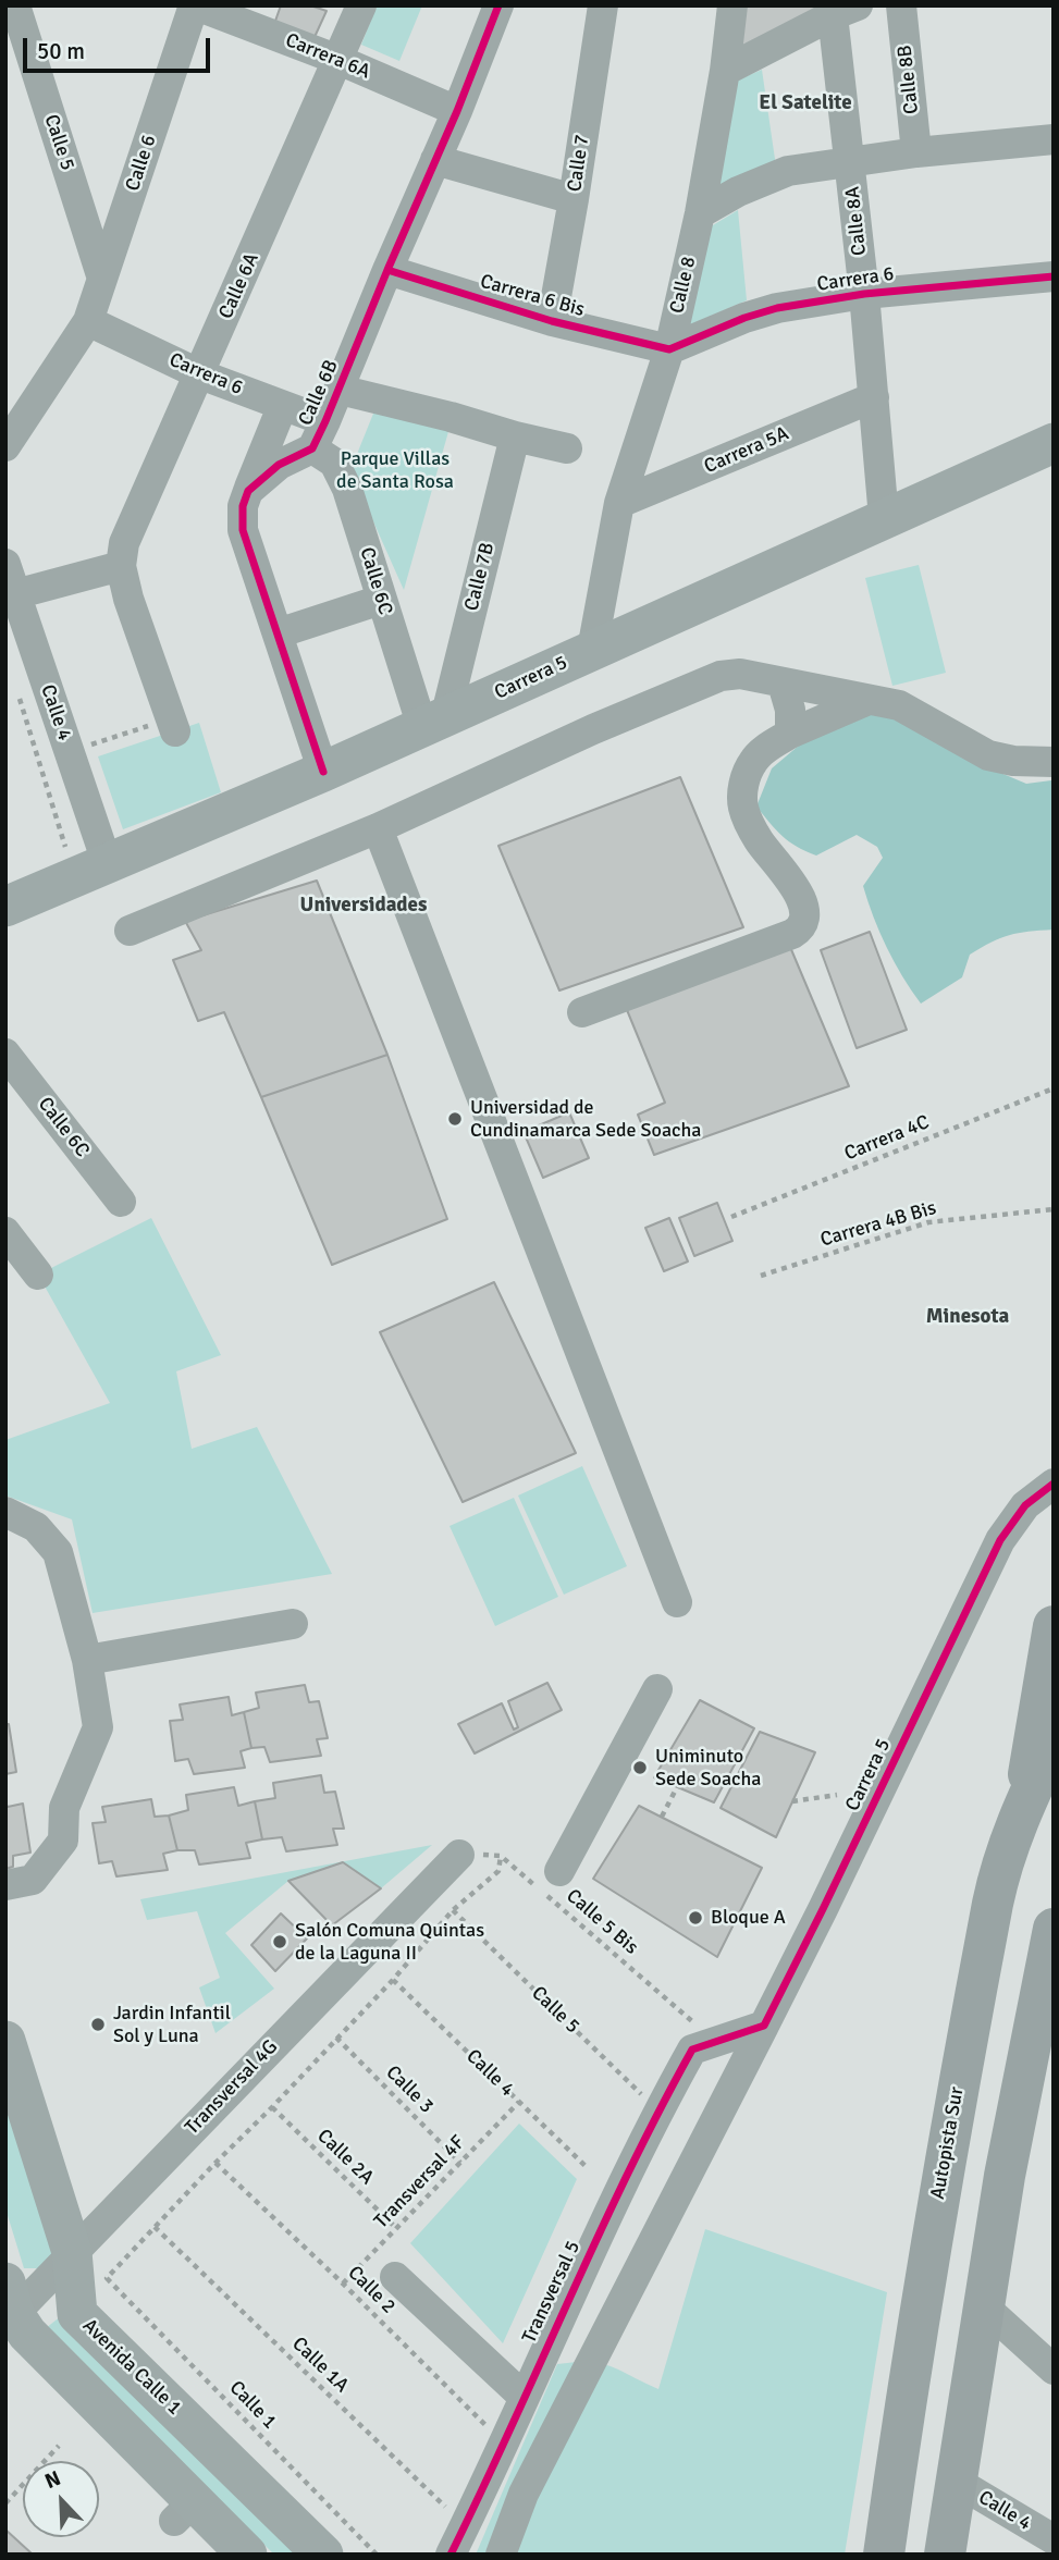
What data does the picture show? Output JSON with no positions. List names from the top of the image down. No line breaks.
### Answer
{"streets":{"highway":["Autopista Sur"],"main road":["Carrera 5","Avenida Calle 1"],"street":["Carrera 6A","Calle 8B","Calle 5","Calle 6","Calle 7","Calle 8A","Carrera 6","Calle 8","Calle 6A","Carrera 6 Bis","Calle 6B","Carrera 5A","Calle 7B","Calle 6C","Calle 4","Transversal 4G","Transversal 5"],"path":["Carrera 4C","Carrera 4B Bis","Calle 5 Bis","Calle 3","Calle 2A","Transversal 4F","Calle 2","Calle 1A","Calle 1"]},"crossings":[["Carrera 6A","Calle 6"],["Carrera 6A","Calle 6A"],["Carrera 6A","Calle 6B"],["Calle 5","Calle 6"],["Calle 5","Transversal 5"],["Calle 6","Carrera 6"],["Calle 7","Carrera 6 Bis"],["Calle 8A","Carrera 6"],["Calle 8A","Carrera 5A"],["Calle 8A","Carrera 5"],["Carrera 6","Calle 8"],["Carrera 6","Calle 6A"],["Carrera 6","Carrera 6 Bis"],["Carrera 6","Calle 6B"],["Carrera 6","Calle 6C"],["Calle 8","Carrera 6 Bis"],["Calle 8","Carrera 5A"],["Calle 8","Carrera 5"],["Carrera 6 Bis","Calle 6B"],["Calle 6B","Calle 6C"],["Calle 7B","Calle 6C"],["Calle 7B","Carrera 5"],["Calle 6C","Carrera 5"],["Carrera 5","Calle 4"],["Calle 4","Transversal 4F"],["Calle 5 Bis","Transversal 5"],["Transversal 4G","Avenida Calle 1"],["Calle 3","Transversal 4F"],["Calle 2A","Transversal 4F"],["Transversal 4F","Calle 2"],["Calle 2","Transversal 5"],["Transversal 5","Calle 1A"],["Calle 1A","Calle 1"]],"districts":["El Satelite","Universidades","Minesota"],"parks":["Parque Villas de Santa Rosa"],"places":["Universidad de Cundinamarca Sede Soacha","Uniminuto Sede Soacha","Bloque A","Salón Comuna Quintas de la Laguna II","Jardin Infantil Sol y Luna"],"scale_bar":"50 m","north":"top left"}
